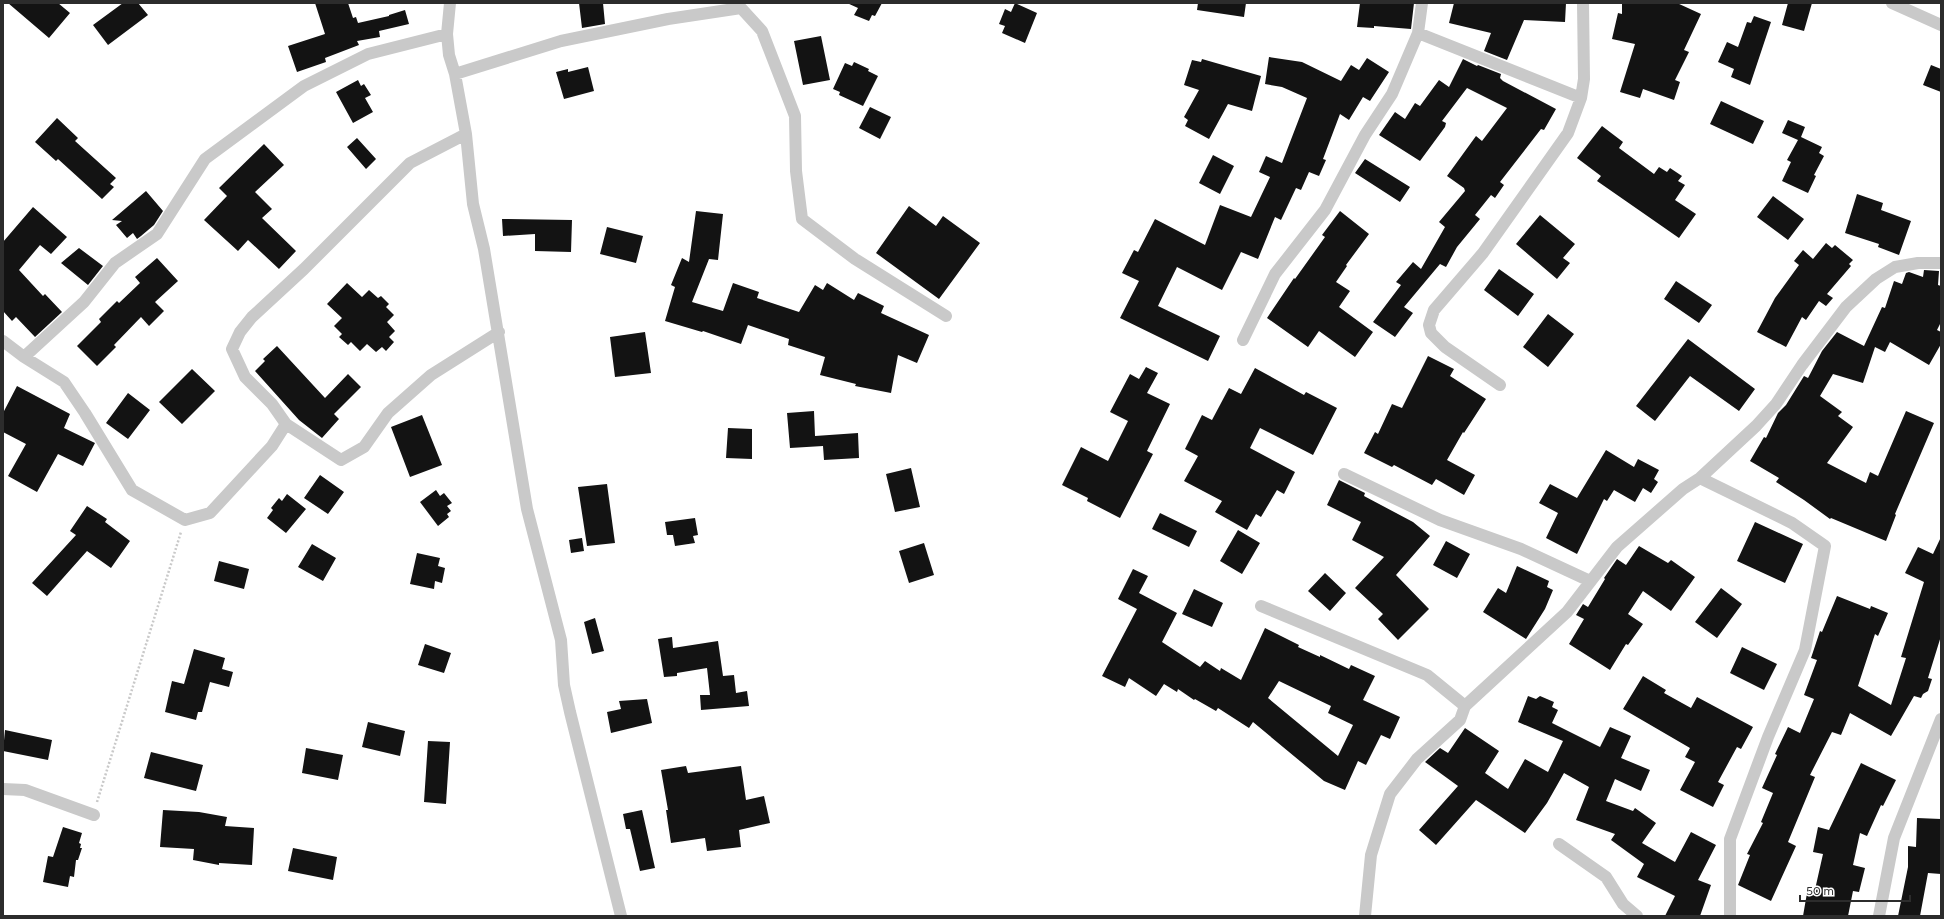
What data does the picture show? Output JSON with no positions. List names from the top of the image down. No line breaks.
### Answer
{"scale_bar":"50 m"}
